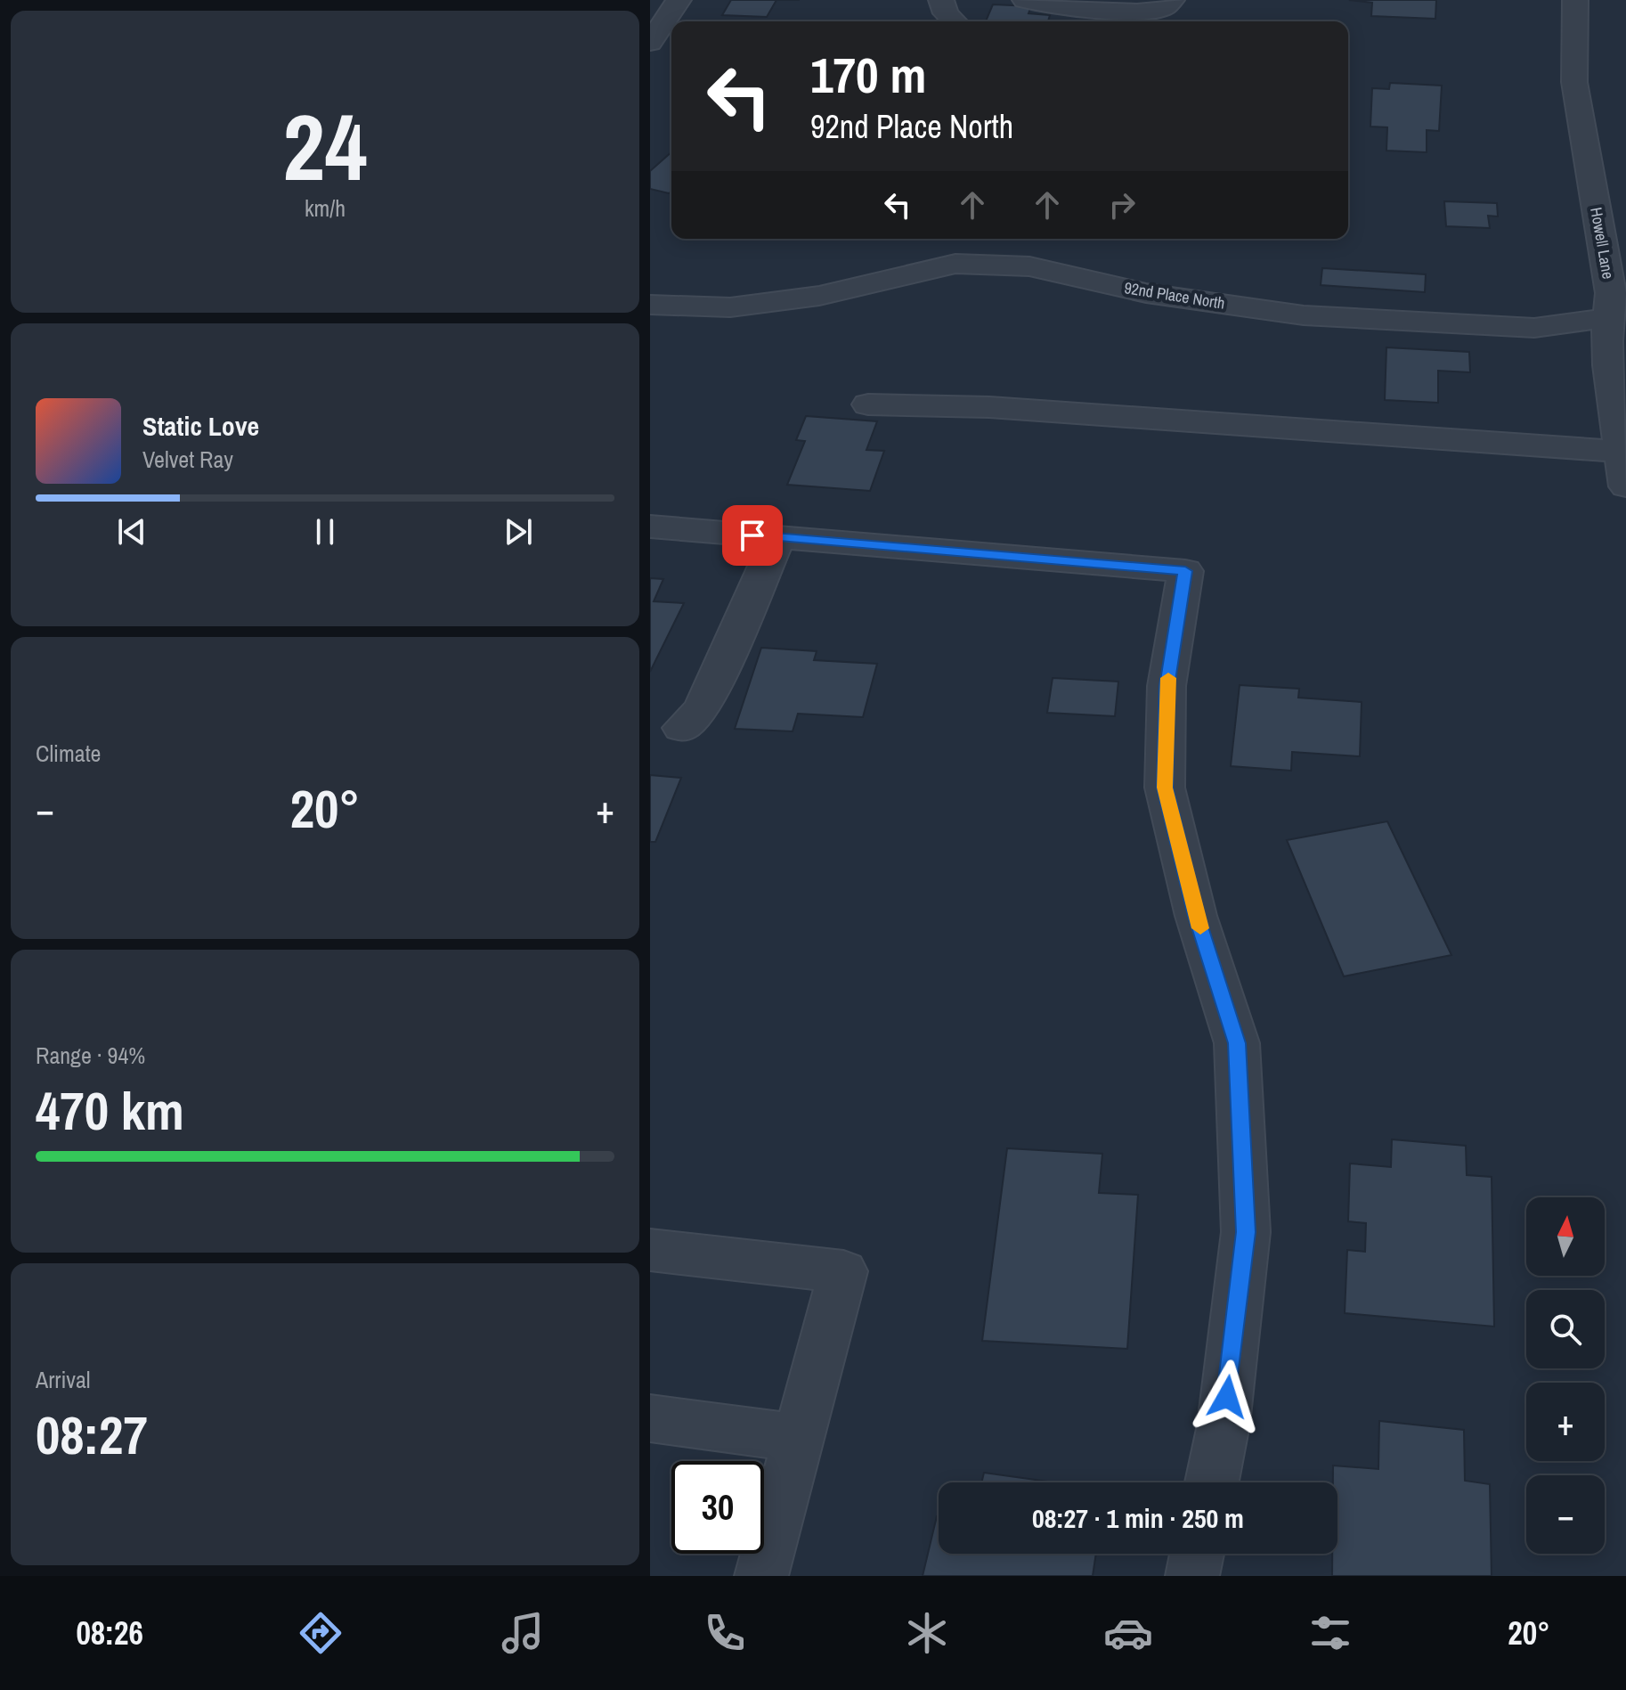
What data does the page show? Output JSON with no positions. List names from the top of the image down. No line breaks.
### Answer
{"streets":{"street":["Howell Lane","92nd Place North"]},"crossings":[["Howell Lane","92nd Place North"]],"north":"top","page":{"tile":[["24","km/h"],"Climate",["Range · 94%","470 km"],["Arrival","08:27"]],"turn":["170 m","92nd Place North"],"song":["Static Love","Velvet Ray"],"heat":["−","20°","+"],"map_buttons":["+","−"],"limit":"30","trip":"08:27 · 1 min · 250 m","tabs":["08:26","20°"]}}
